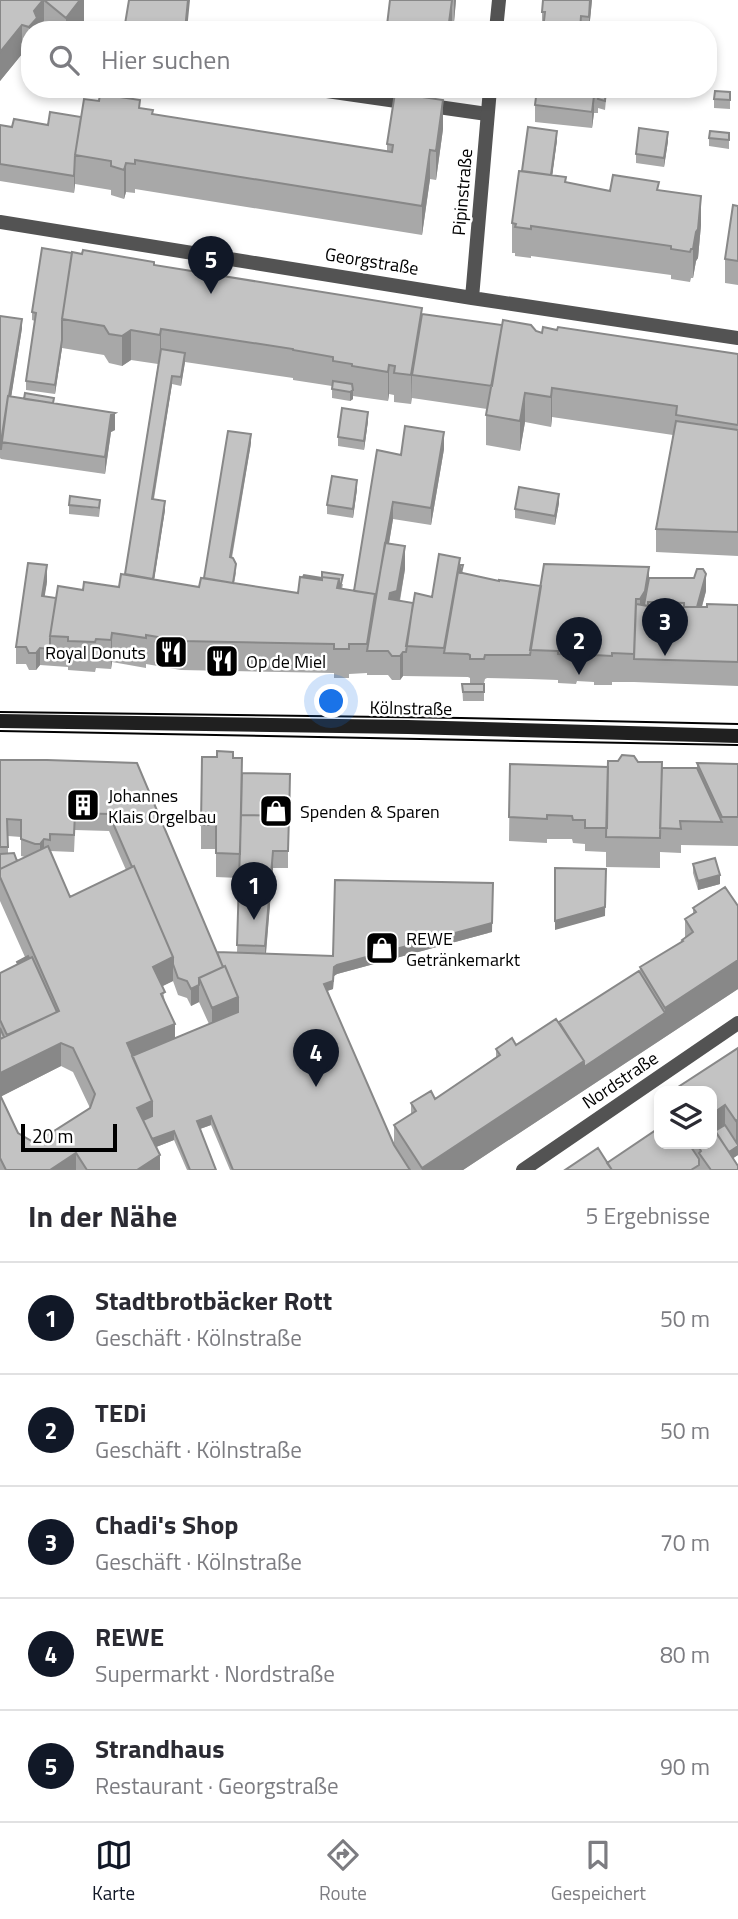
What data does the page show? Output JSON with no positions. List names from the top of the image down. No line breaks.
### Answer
{"streets":{"street":["Pipinstraße","Georgstraße","Kölnstraße","Nordstraße"]},"crossings":[["Pipinstraße","Georgstraße"]],"places":{"restaurant":["Royal Donuts","Op de Miel"],"building":["Johannes Klais Orgelbau"],"shop":["Spenden & Sparen","REWE Getränkemarkt"]},"scale_bar":"20 m","page":{"search":"Hier suchen","pins":["5","3","2","1","4"],"scale":"20 m","heading":["In der Nähe","5 Ergebnisse"],"list":[{"mark":"1","name":"Stadtbrotbäcker Rott","note":"Geschäft · Kölnstraße","value":"50 m"},{"mark":"2","name":"TEDi","note":"Geschäft · Kölnstraße","value":"50 m"},{"mark":"3","name":"Chadi's Shop","note":"Geschäft · Kölnstraße","value":"70 m"},{"mark":"4","name":"REWE","note":"Supermarkt · Nordstraße","value":"80 m"},{"mark":"5","name":"Strandhaus","note":"Restaurant · Georgstraße","value":"90 m"}],"nav":["Karte","Route","Gespeichert"]}}
